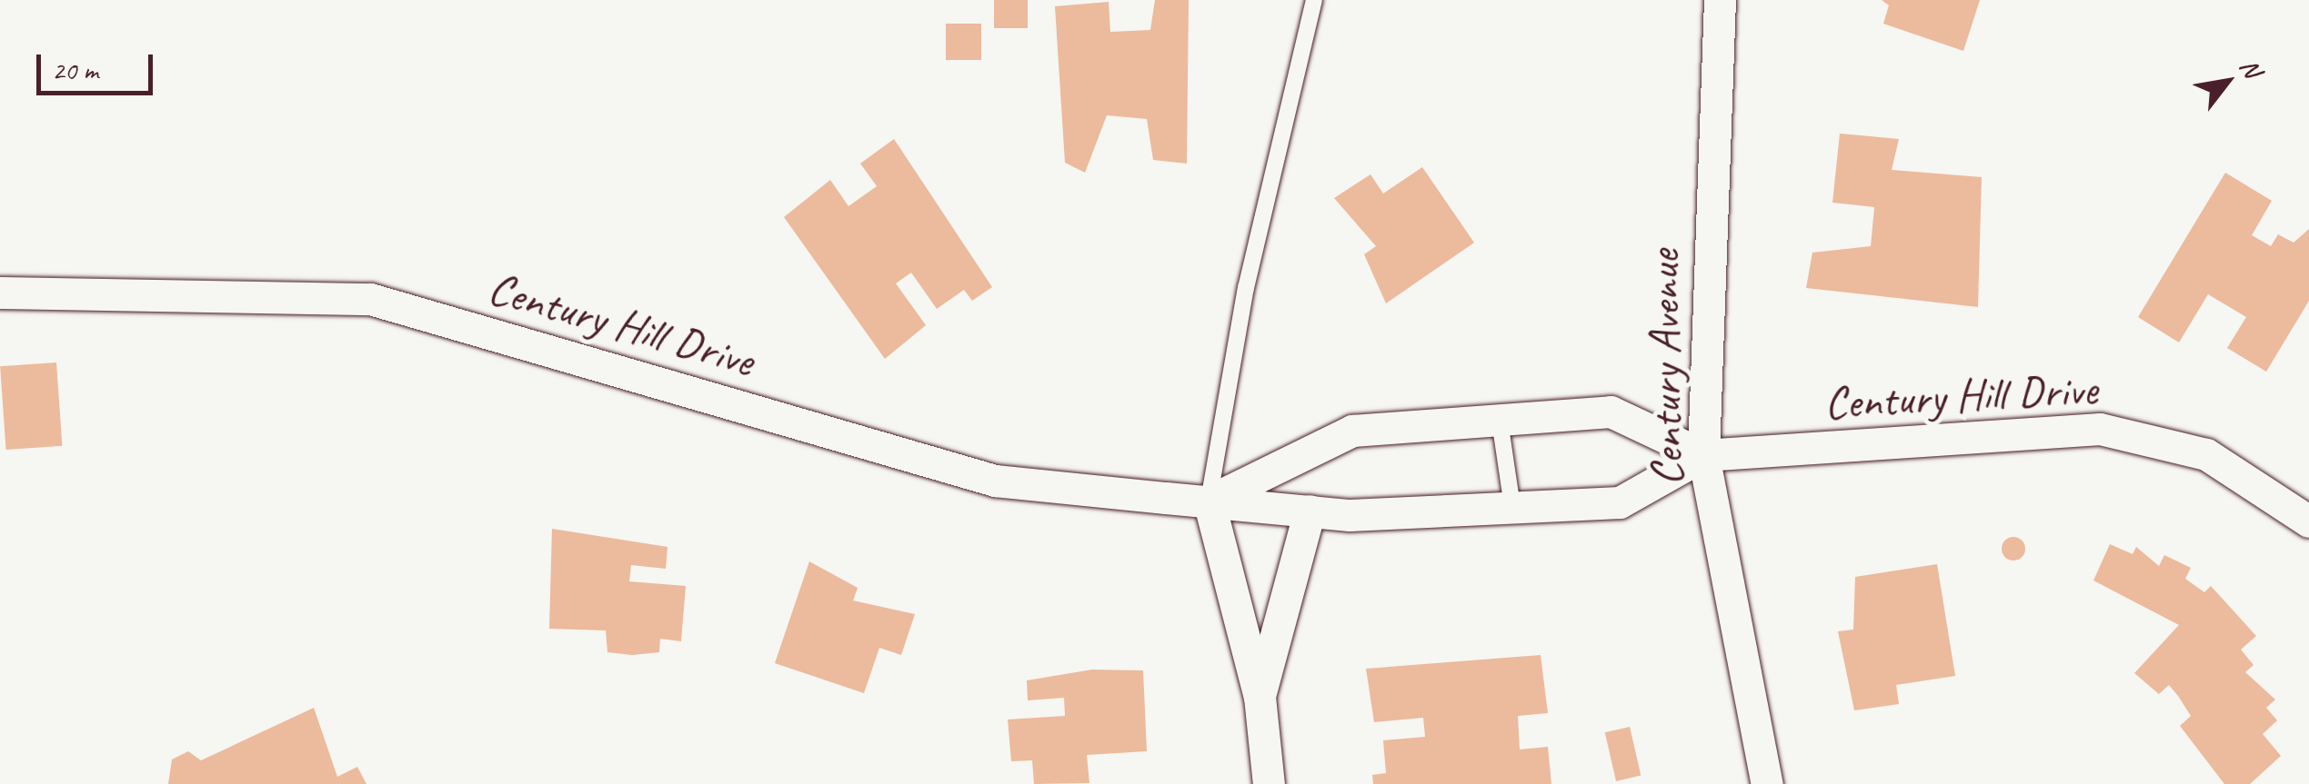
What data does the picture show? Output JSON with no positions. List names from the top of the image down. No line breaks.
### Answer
{"streets":{"street":["Century Hill Drive","Century Avenue"]},"crossings":[["Century Hill Drive","Century Avenue"]],"scale_bar":"20 m","north":"top right"}
